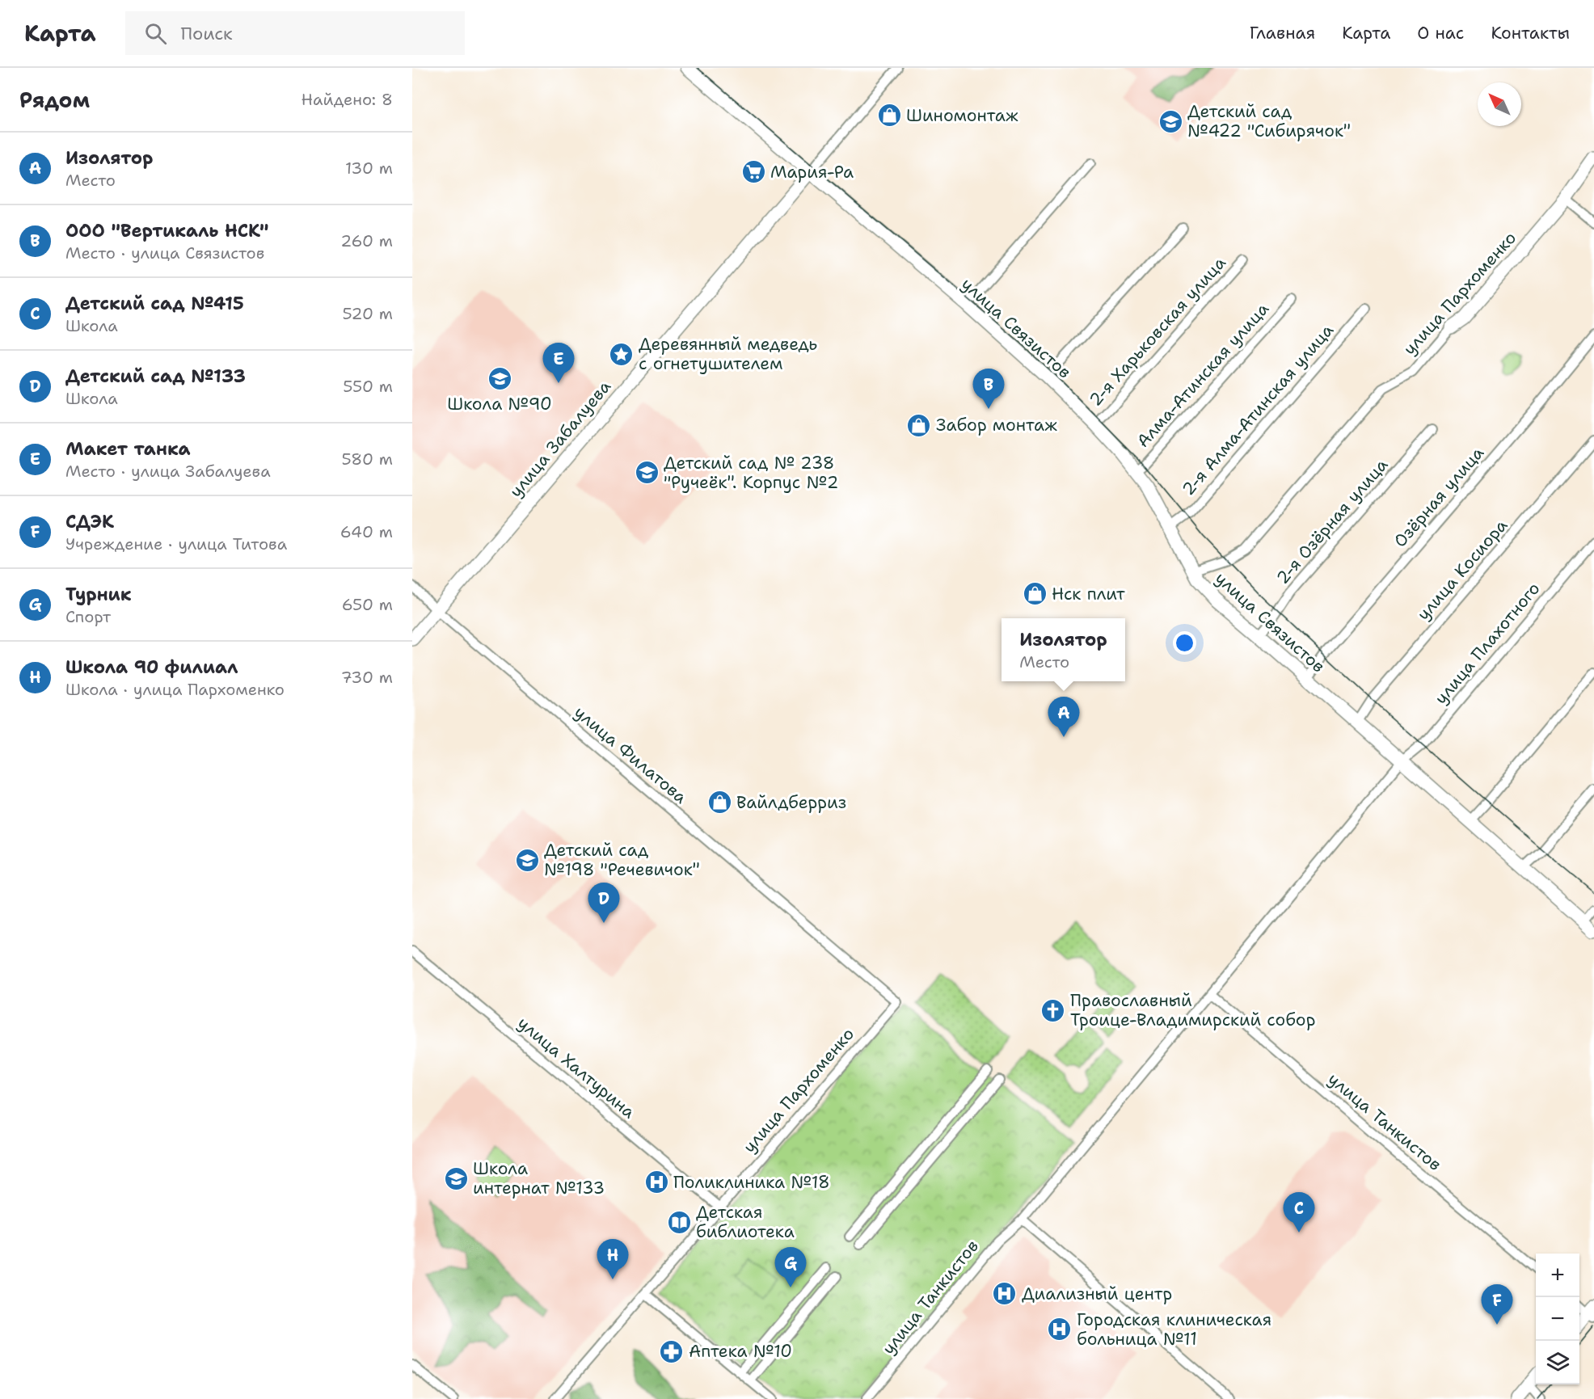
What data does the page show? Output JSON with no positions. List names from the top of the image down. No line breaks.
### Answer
{"streets":{"street":["улица Пархоменко","улица Связистов","2-я Харьковская улица","Алма-Атинская улица","2-я Алма-Атинская улица","улица Забалуева","Озёрная улица","2-я Озёрная улица","улица Косиора","улица Плахотного","улица Филатова","улица Халтурина","улица Танкистов"]},"crossings":[["улица Пархоменко","улица Связистов"],["улица Пархоменко","улица Филатова"],["улица Пархоменко","улица Халтурина"],["улица Связистов","2-я Харьковская улица"],["улица Связистов","Алма-Атинская улица"],["улица Связистов","2-я Алма-Атинская улица"],["улица Связистов","улица Забалуева"],["улица Связистов","Озёрная улица"],["улица Связистов","2-я Озёрная улица"],["улица Связистов","улица Косиора"],["улица Связистов","улица Плахотного"],["улица Связистов","улица Танкистов"],["улица Забалуева","улица Филатова"],["улица Плахотного","улица Танкистов"]],"places":{"shop":["Шиномонтаж","Забор монтаж","Нск плит","Вайлдберриз"],"school or university":["Детский сад №422 \"Сибирячок\"","Школа №90","Детский сад № 238 \"Ручеёк\". Корпус №2","Детский сад №198 \"Речевичок\"","Школа интернат №133"],"supermarket":["Мария-Ра"],"place":["Деревянный медведь с огнетушителем"],"church":["Православный Троице-Владимирский собор"],"hospital":["Поликлиника №18","Диализный центр","Городская клиническая больница №11"],"library":["Детская библиотека"],"pharmacy":["Аптека №10"]},"north":"top left","page":{"header":"Карта","search":"Поиск","nav":["Главная","Карта","О нас","Контакты"],"heading":["Рядом","Найдено: 8"],"list":[{"mark":"A","name":"Изолятор","note":"Место","value":"130 m"},{"mark":"B","name":"ООО \"Вертикаль НСК\"","note":"Место · улица Связистов","value":"260 m"},{"mark":"C","name":"Детский сад №415","note":"Школа","value":"520 m"},{"mark":"D","name":"Детский сад №133","note":"Школа","value":"550 m"},{"mark":"E","name":"Макет танка","note":"Место · улица Забалуева","value":"580 m"},{"mark":"F","name":"СДЭК","note":"Учреждение · улица Титова","value":"640 m"},{"mark":"G","name":"Турник","note":"Спорт","value":"650 m"},{"mark":"H","name":"Школа 90 филиал","note":"Школа · улица Пархоменко","value":"730 m"}],"pins":["E","B","A","D","C","H","G","F"],"popup":["Изолятор","Место"],"map_buttons":["+","−"]}}
